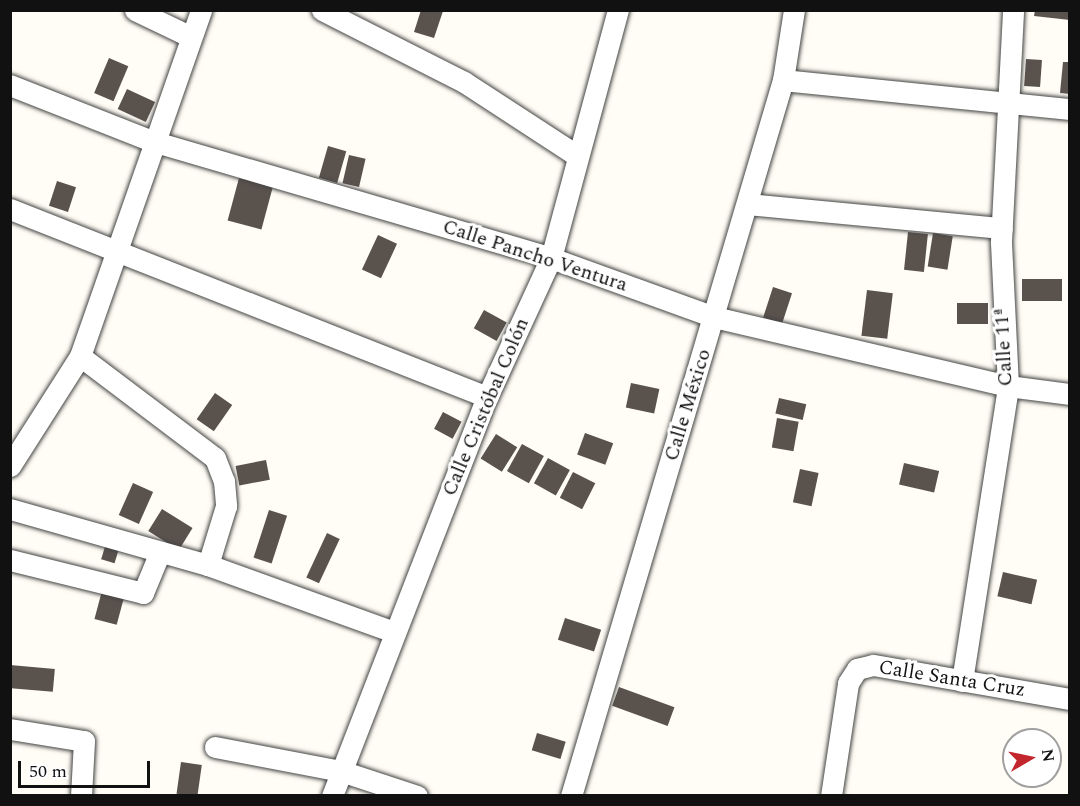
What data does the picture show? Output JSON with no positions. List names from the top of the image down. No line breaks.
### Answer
{"streets":{"street":["Calle Pancho Ventura","Calle 11ª","Calle México","Calle Cristóbal Colón","Calle Santa Cruz"]},"crossings":[["Calle Pancho Ventura","Calle 11ª"],["Calle Pancho Ventura","Calle México"],["Calle Pancho Ventura","Calle Cristóbal Colón"],["Calle 11ª","Calle Santa Cruz"]],"scale_bar":"50 m","north":"right"}
